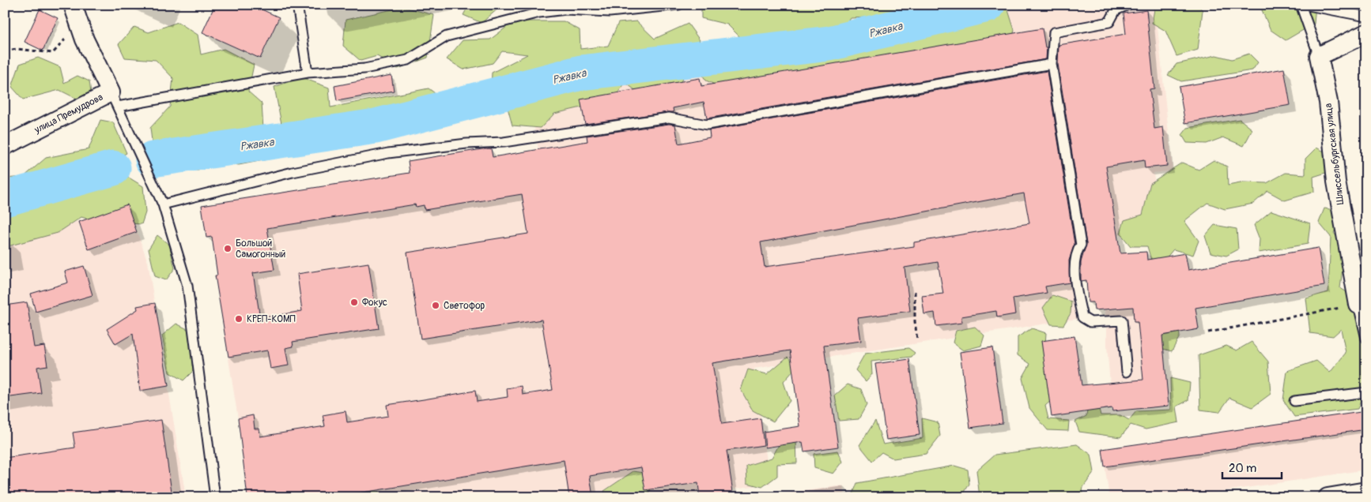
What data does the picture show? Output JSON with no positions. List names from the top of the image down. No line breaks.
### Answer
{"streets":{"street":["улица Премудрова","Шлиссельбургская улица"]},"water":["Ржавка"],"places":["Большой Самогонный","Фокус","Светофор","КРЕП-КОМП"],"scale_bar":"20 m"}
